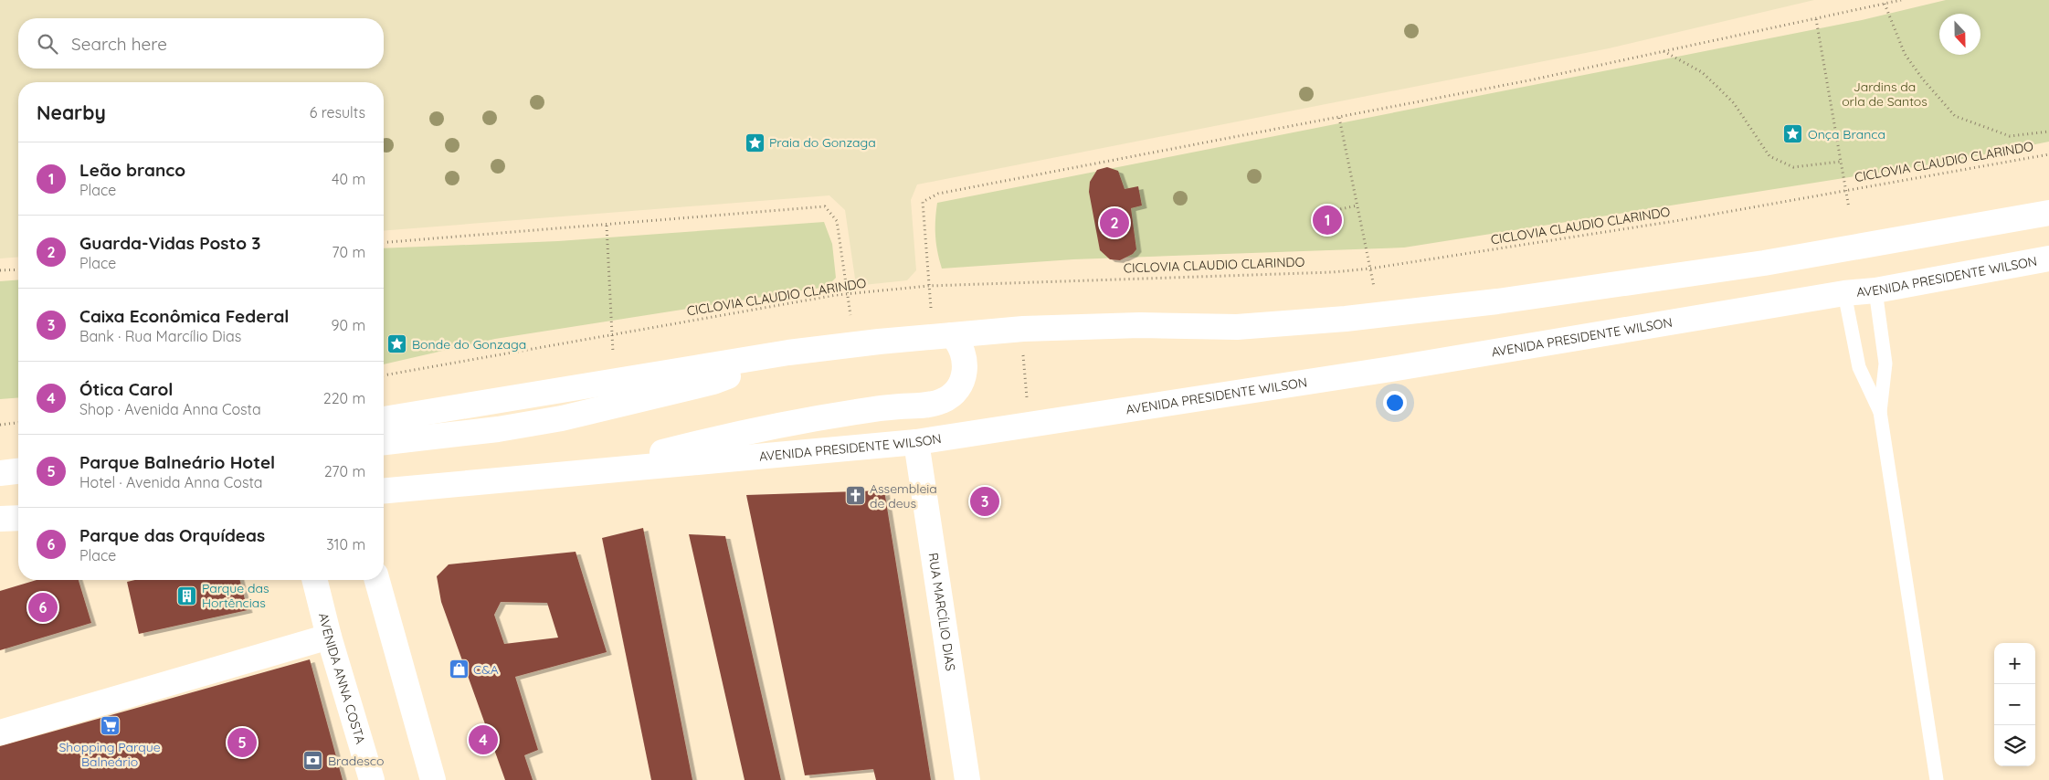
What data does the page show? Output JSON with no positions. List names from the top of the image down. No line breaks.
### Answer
{"streets":{"main road":["AVENIDA PRESIDENTE WILSON","RUA MARCÍLIO DIAS","AVENIDA ANNA COSTA"],"path":["CICLOVIA CLAUDIO CLARINDO"]},"crossings":[["AVENIDA PRESIDENTE WILSON","RUA MARCÍLIO DIAS"]],"parks":["Jardins da orla de Santos"],"places":{"place":["Onça Branca","Praia do Gonzaga","Bonde do Gonzaga"],"church":["Assembleia de deus"],"building":["Parque das Hortências"],"shop":["C&A"],"supermarket":["Shopping Parque Balneário"],"bank":["Bradesco"]},"north":"bottom","page":{"search":"Search here","heading":["Nearby","6 results"],"list":[{"mark":"1","name":"Leão branco","note":"Place","value":"40 m"},{"mark":"2","name":"Guarda-Vidas Posto 3","note":"Place","value":"70 m"},{"mark":"3","name":"Caixa Econômica Federal","note":"Bank · Rua Marcílio Dias","value":"90 m"},{"mark":"4","name":"Ótica Carol","note":"Shop · Avenida Anna Costa","value":"220 m"},{"mark":"5","name":"Parque Balneário Hotel","note":"Hotel · Avenida Anna Costa","value":"270 m"},{"mark":"6","name":"Parque das Orquídeas","note":"Place","value":"310 m"}],"pins":["1","2","3","6","4","5"],"map_buttons":["+","−"]}}
